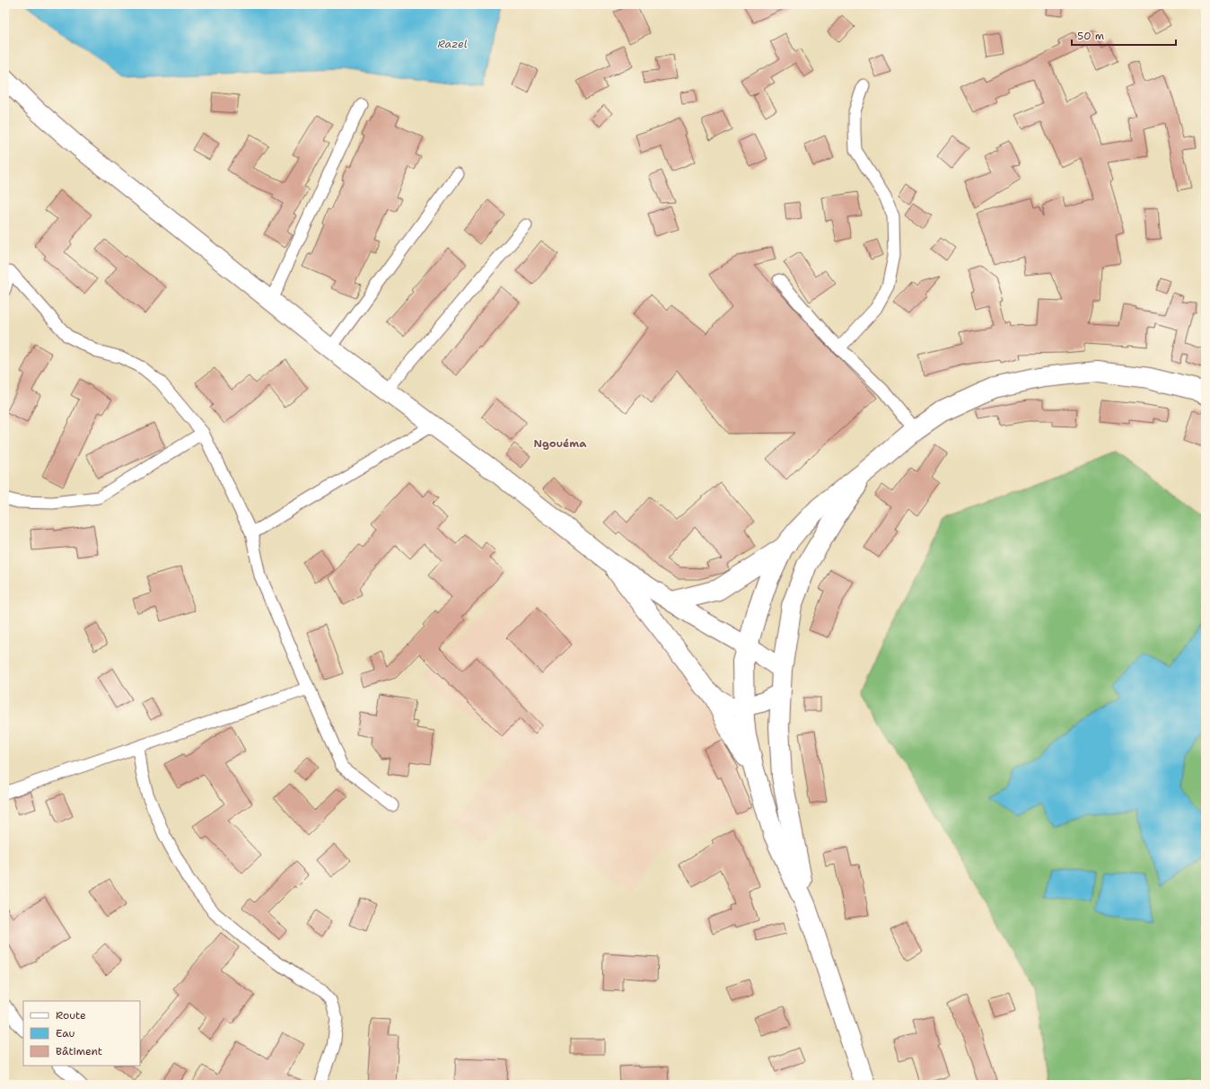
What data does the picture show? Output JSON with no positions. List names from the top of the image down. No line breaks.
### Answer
{"districts":["Ngouéma"],"water":["Razel"],"legend":["Route","Eau","Bâtiment"],"scale_bar":"50 m"}
